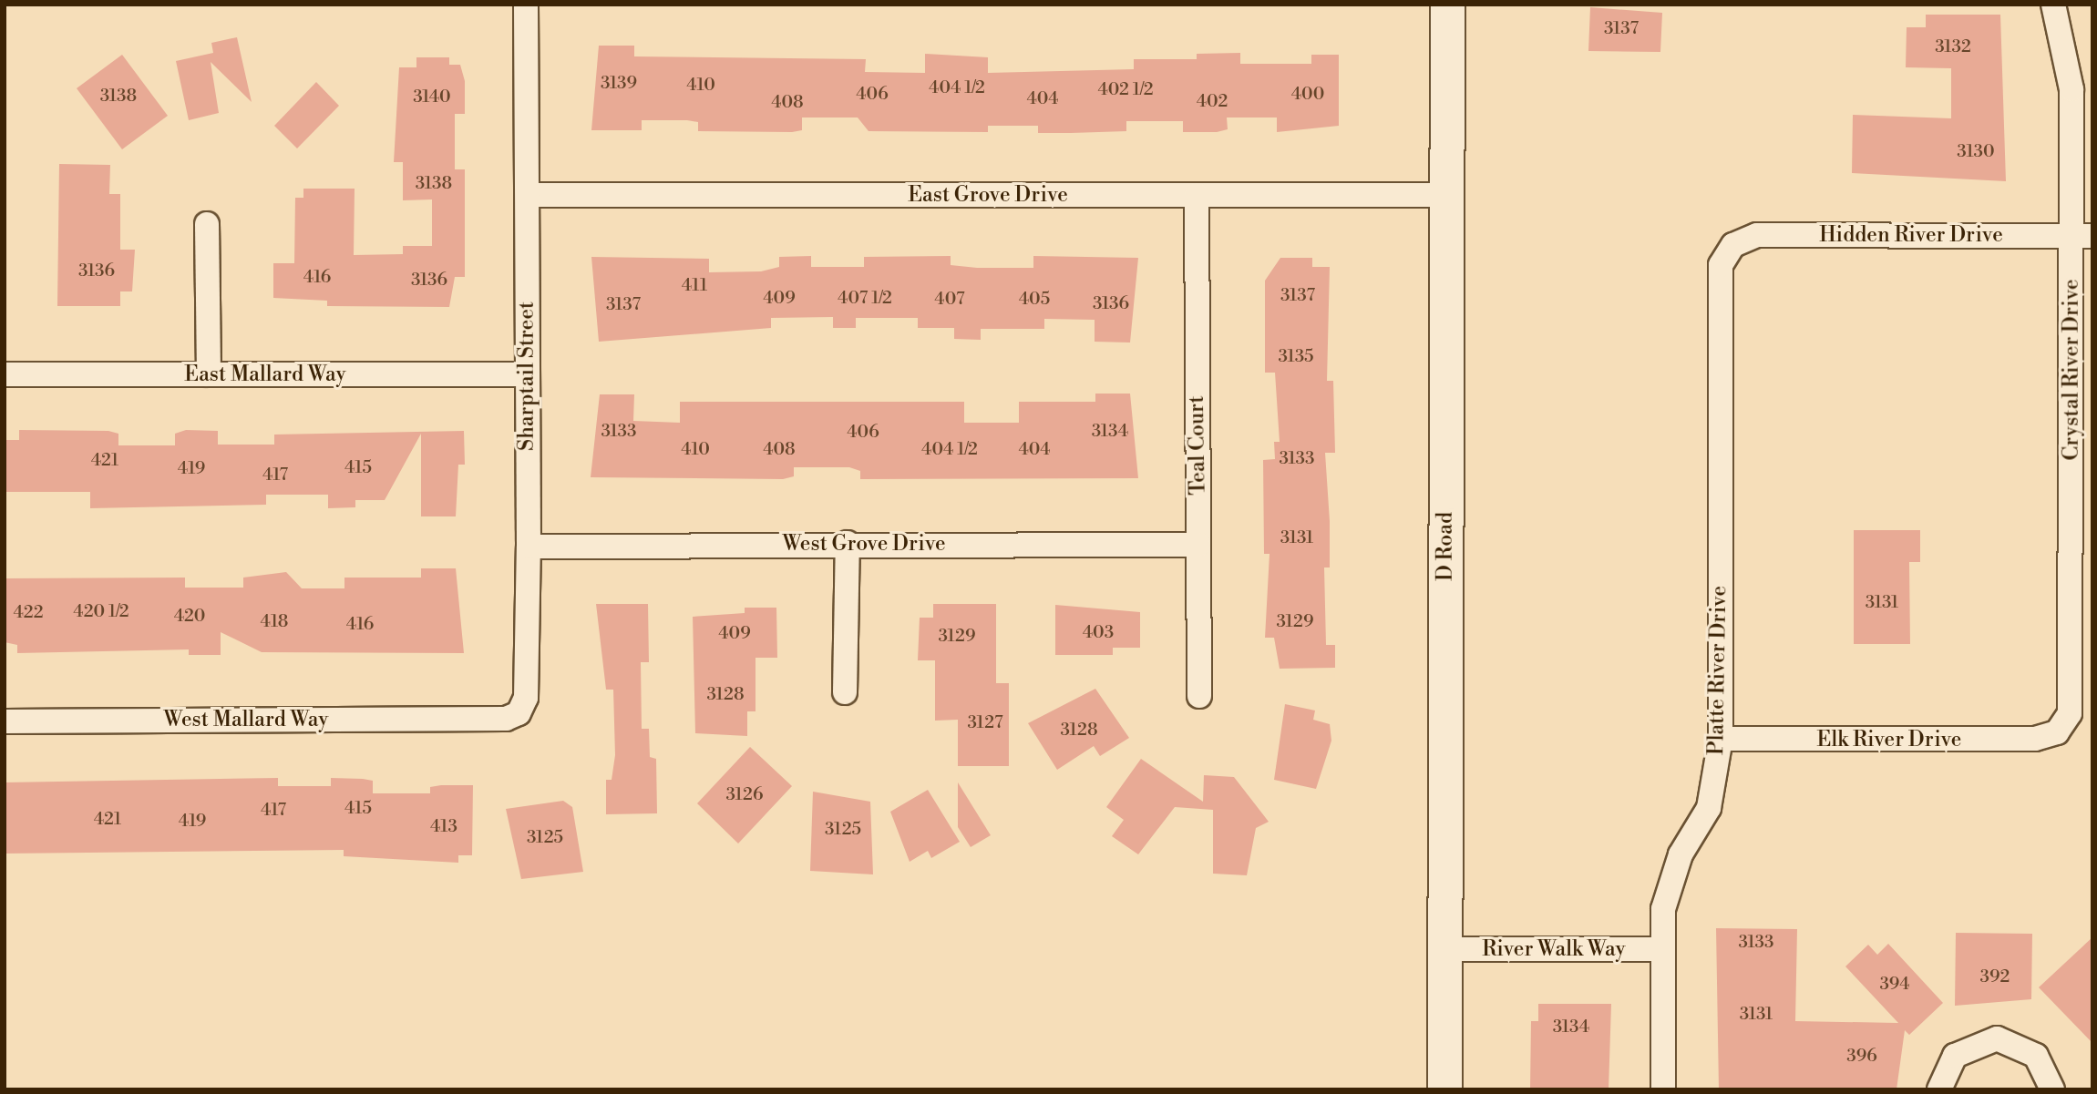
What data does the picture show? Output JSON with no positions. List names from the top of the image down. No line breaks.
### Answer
{"streets":{"street":["East Grove Drive","Hidden River Drive","Crystal River Drive","East Mallard Way","Sharptail Street","Teal Court","West Grove Drive","D Road","Platte River Drive","West Mallard Way","Elk River Drive","River Walk Way"]},"crossings":[["East Grove Drive","Sharptail Street"],["East Grove Drive","Teal Court"],["East Grove Drive","D Road"],["Hidden River Drive","Crystal River Drive"],["Hidden River Drive","Platte River Drive"],["Crystal River Drive","Elk River Drive"],["East Mallard Way","Sharptail Street"],["Sharptail Street","West Grove Drive"],["Sharptail Street","West Mallard Way"],["Teal Court","West Grove Drive"],["D Road","River Walk Way"],["Platte River Drive","Elk River Drive"],["Platte River Drive","River Walk Way"]],"house_numbers":["3137","3132","3139","410","404 1/2","402 1/2","406","400","3138","3140","404","402","408","3130","3138","3136","416","3136","411","3137","409","407 1/2","407","405","3136","3137","3135","3133","3134","406","410","408","404 1/2","404","3133","421","415","419","417","3131","3131","420 1/2","422","420","418","3129","416","403","409","3129","3128","3127","3128","3126","415","417","421","419","413","3125","3125","3133","392","394","3131","3134","396"]}
